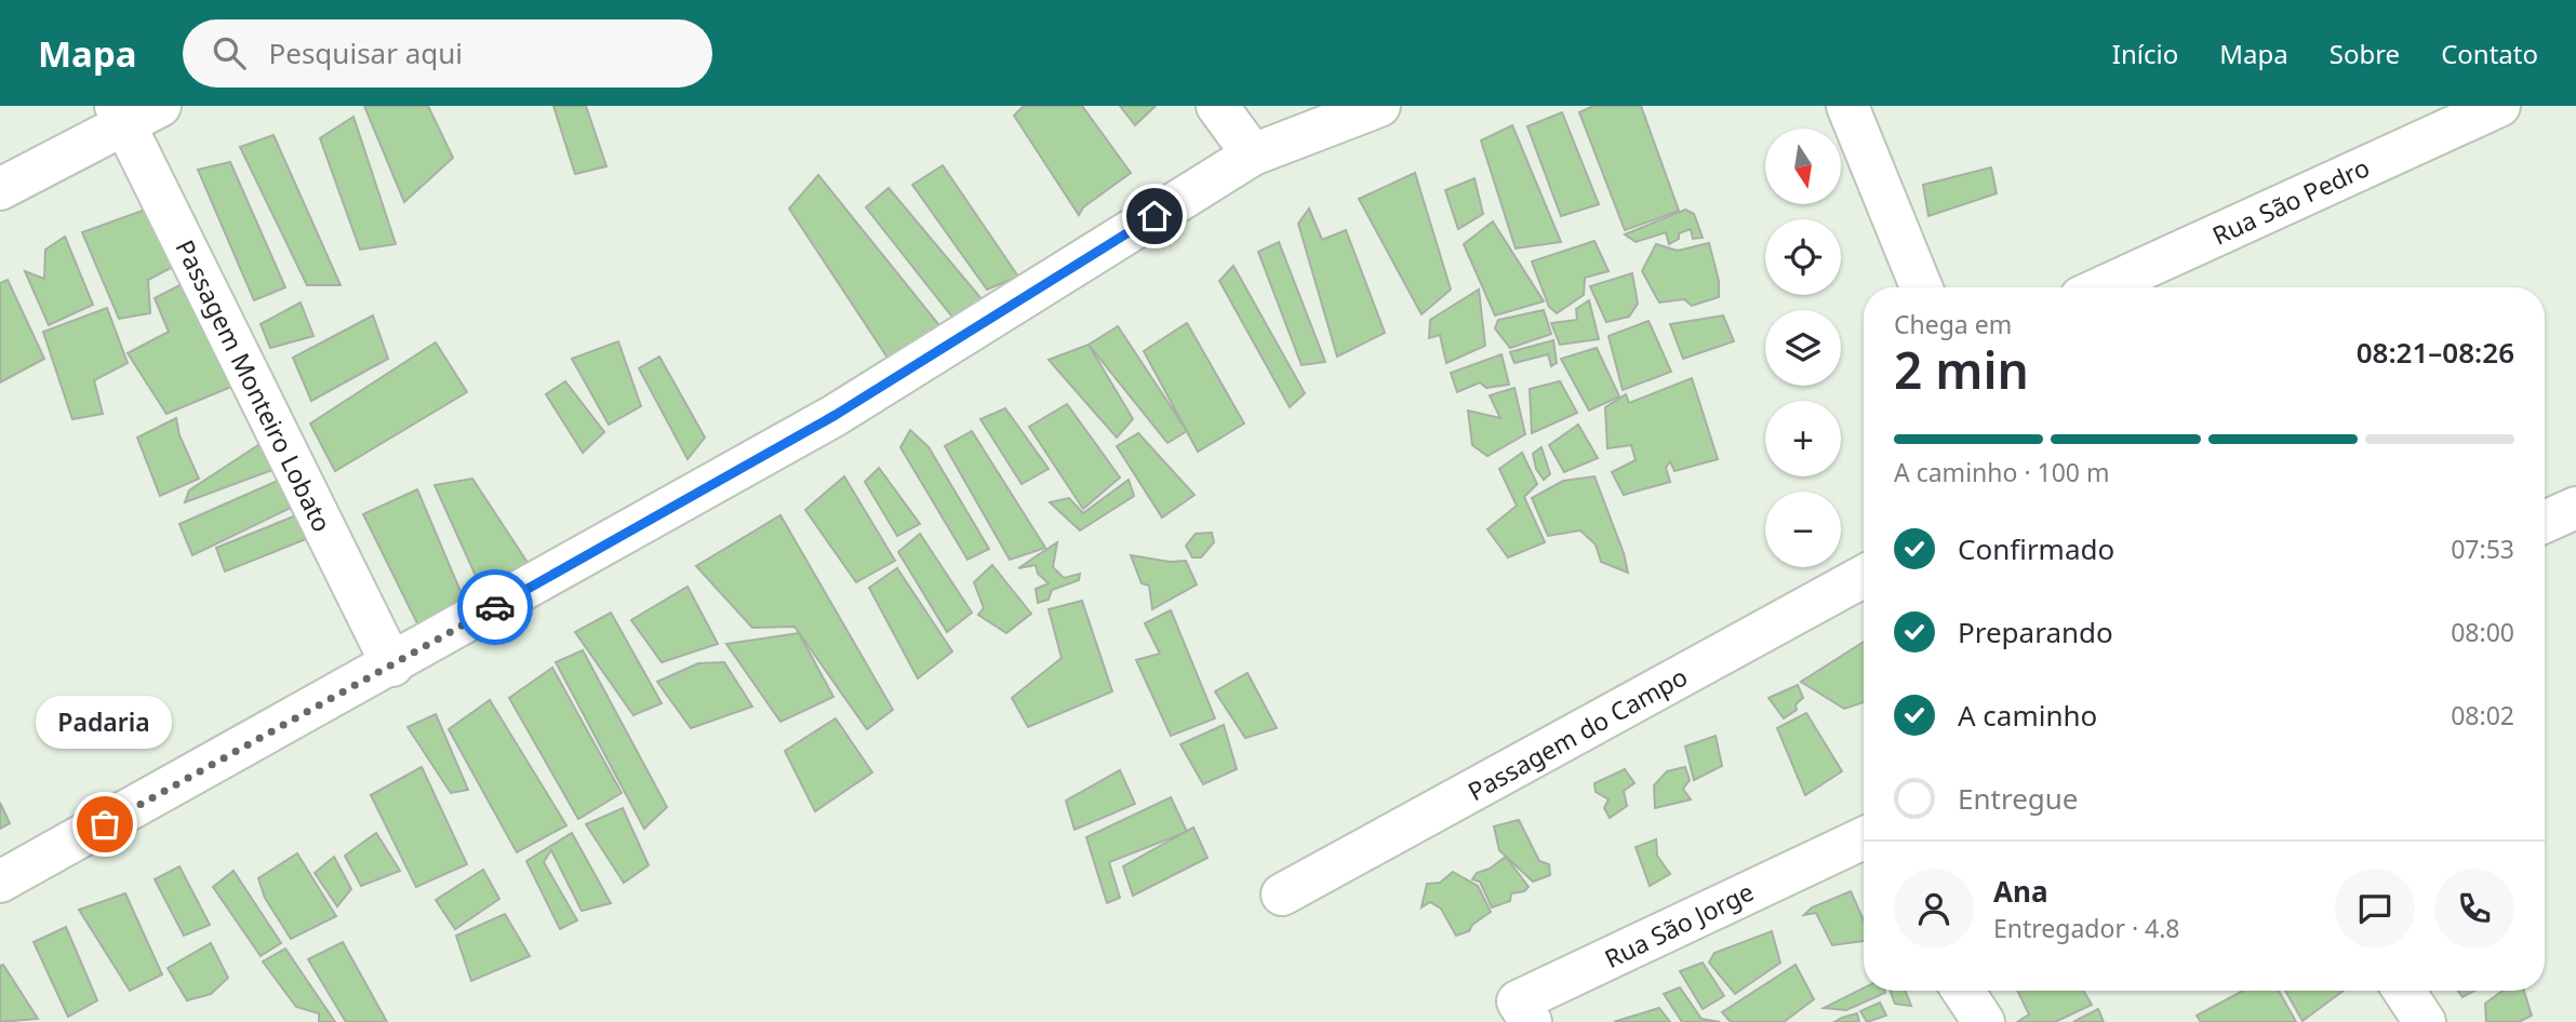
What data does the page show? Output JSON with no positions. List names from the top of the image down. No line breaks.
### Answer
{"streets":{"street":["Rua São Pedro","Passagem Monteiro Lobato","Passagem do Campo","Rua São Jorge"]},"places":["Padaria"],"north":"bottom","page":{"header":"Mapa","search":"Pesquisar aqui","nav":["Início","Mapa","Sobre","Contato"],"map_buttons":["+","−"],"heading":["2 min","Chega em","08:21–08:26"],"panel":["Ana","Entregador · 4.8"],"bar":"A caminho · 100 m","list":[["Confirmado","07:53"],["Preparando","08:00"],["A caminho","08:02"],"Entregue"],"bubble":"Padaria"}}
